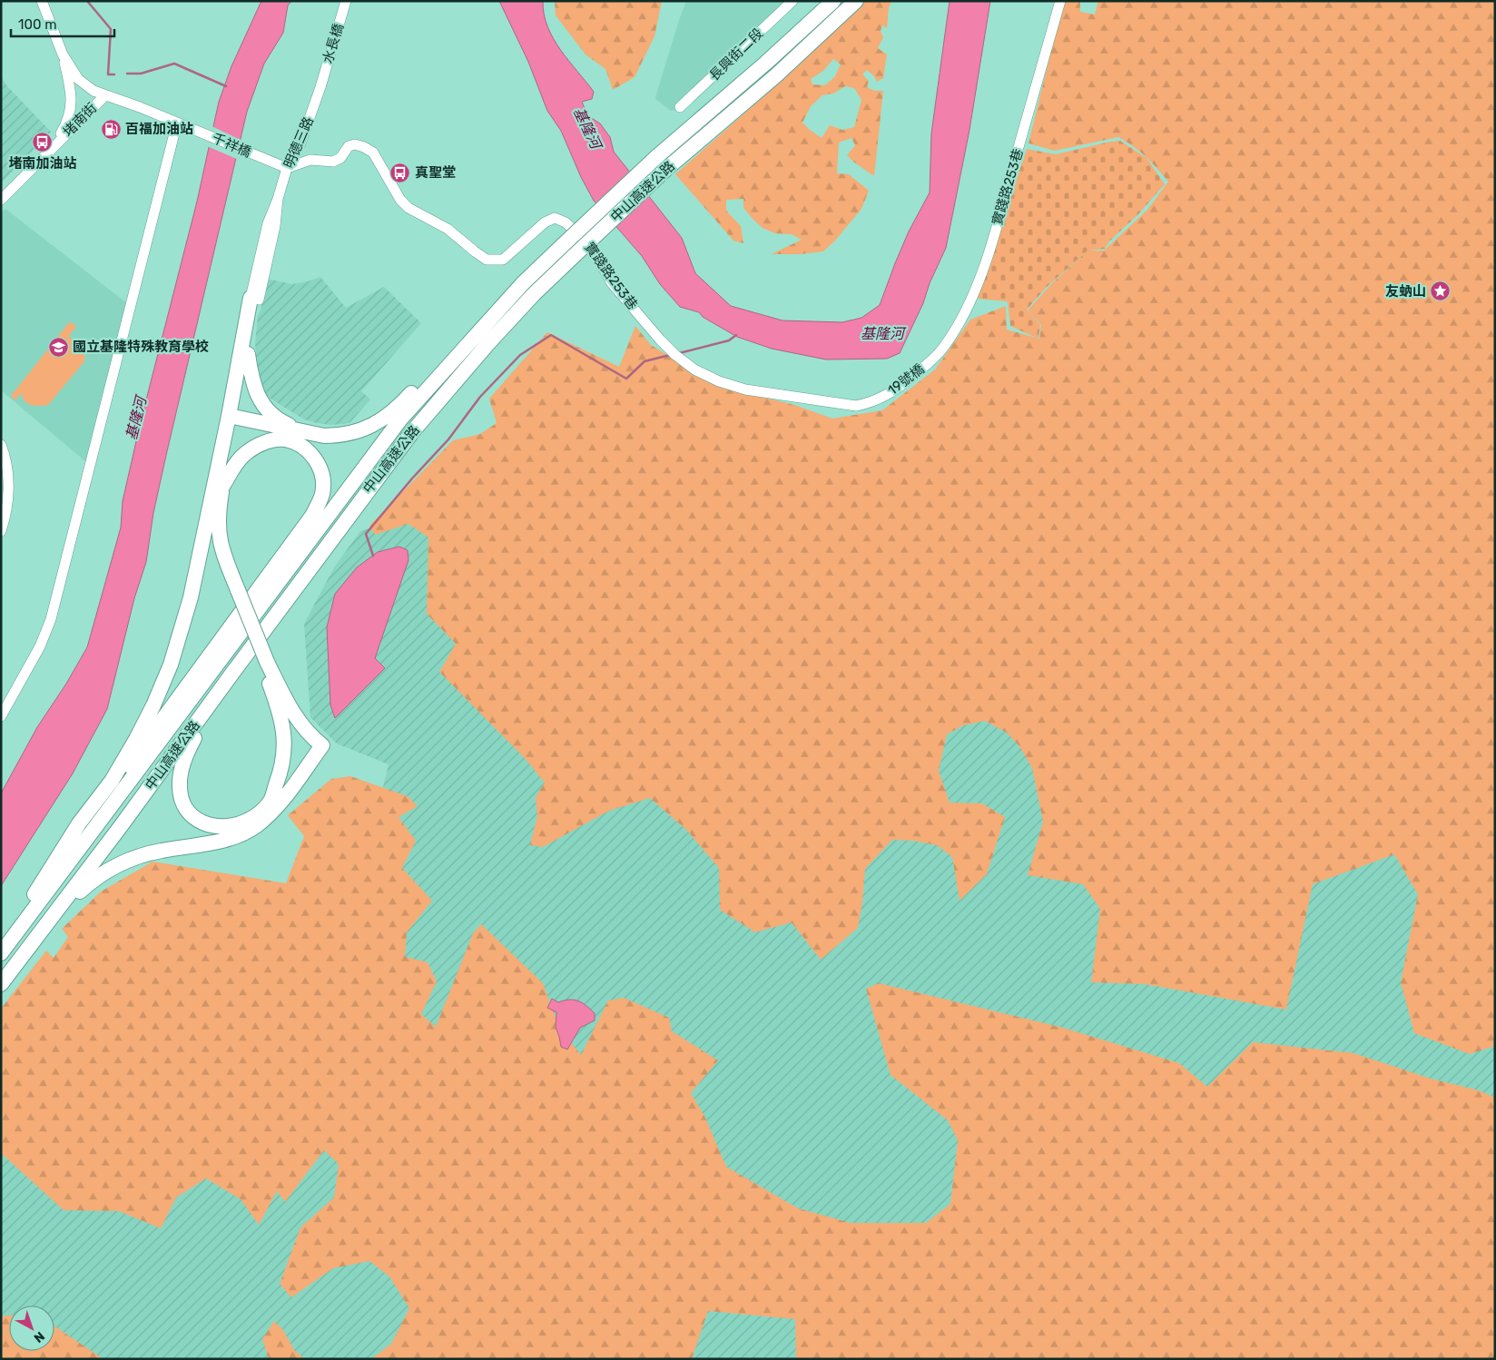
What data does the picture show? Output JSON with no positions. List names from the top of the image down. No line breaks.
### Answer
{"streets":{"highway":["中山高速公路"],"street":["水長橋","長興街二段","堵南街","明德三路","千祥橋","實踐路253巷","19號橋"]},"crossings":[["水長橋","明德三路"],["堵南街","千祥橋"],["明德三路","千祥橋"],["明德三路","實踐路253巷"],["千祥橋","實踐路253巷"],["實踐路253巷","19號橋"]],"water":["基隆河"],"places":{"fuel station":["百福加油站"],"bus stop":["堵南加油站","真聖堂"],"place":["友蚋山"],"school or university":["國立基隆特殊教育學校"]},"scale_bar":"100 m","north":"bottom right"}
